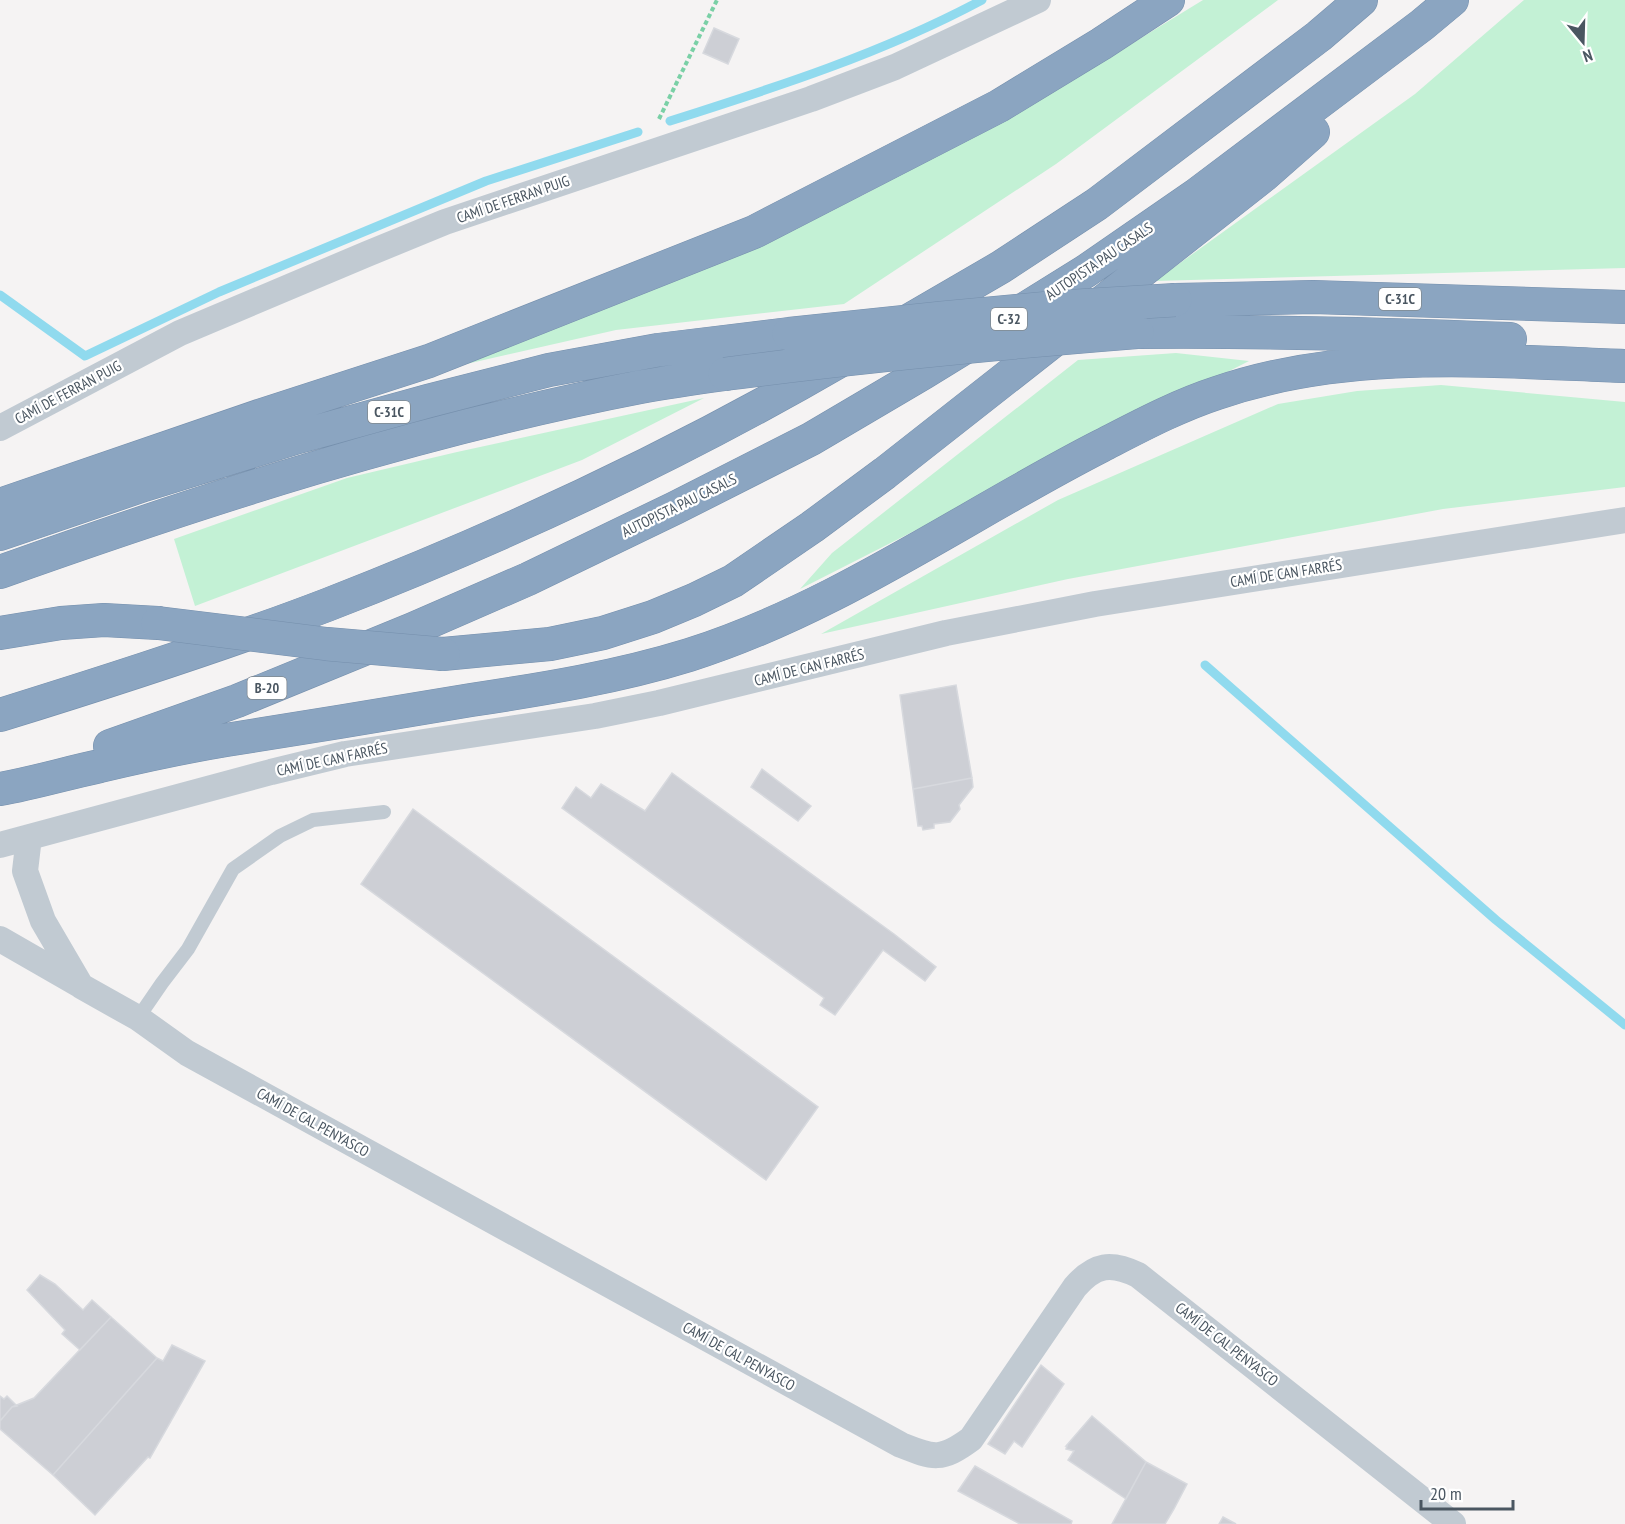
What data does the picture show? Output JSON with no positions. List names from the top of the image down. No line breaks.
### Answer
{"streets":{"highway":["AUTOPISTA PAU CASALS","C-31C","C-32","B-20"],"street":["CAMÍ DE FERRAN PUIG","CAMÍ DE CAN FARRÉS","CAMÍ DE CAL PENYASCO"]},"crossings":[["AUTOPISTA PAU CASALS","B-20"]],"scale_bar":"20 m","north":"bottom"}
